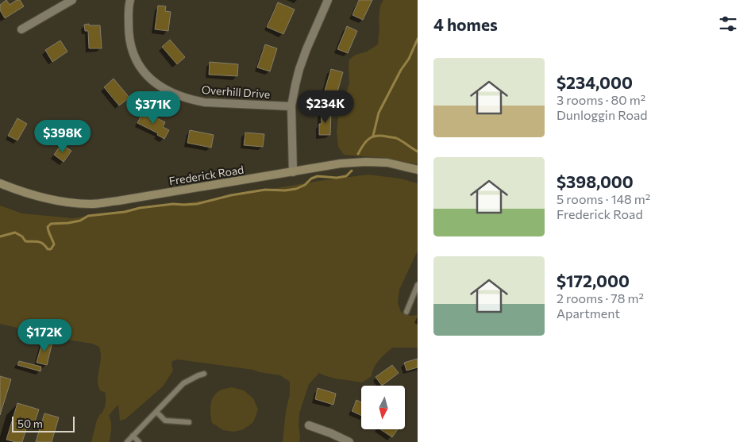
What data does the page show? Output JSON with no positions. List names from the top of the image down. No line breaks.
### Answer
{"streets":{"main road":["Frederick Road"],"street":["Overhill Drive"]},"scale_bar":"50 m","north":"bottom","page":{"heading":"4 homes","list":[{"name":"$234,000","note":"3 rooms · 80 m² · Dunloggin Road"},{"name":"$398,000","note":"5 rooms · 148 m² · Frederick Road"},{"name":"$172,000","note":"2 rooms · 78 m² · Apartment"}],"price":["$234K","$371K","$398K","$172K"],"scale":"50 m"}}
